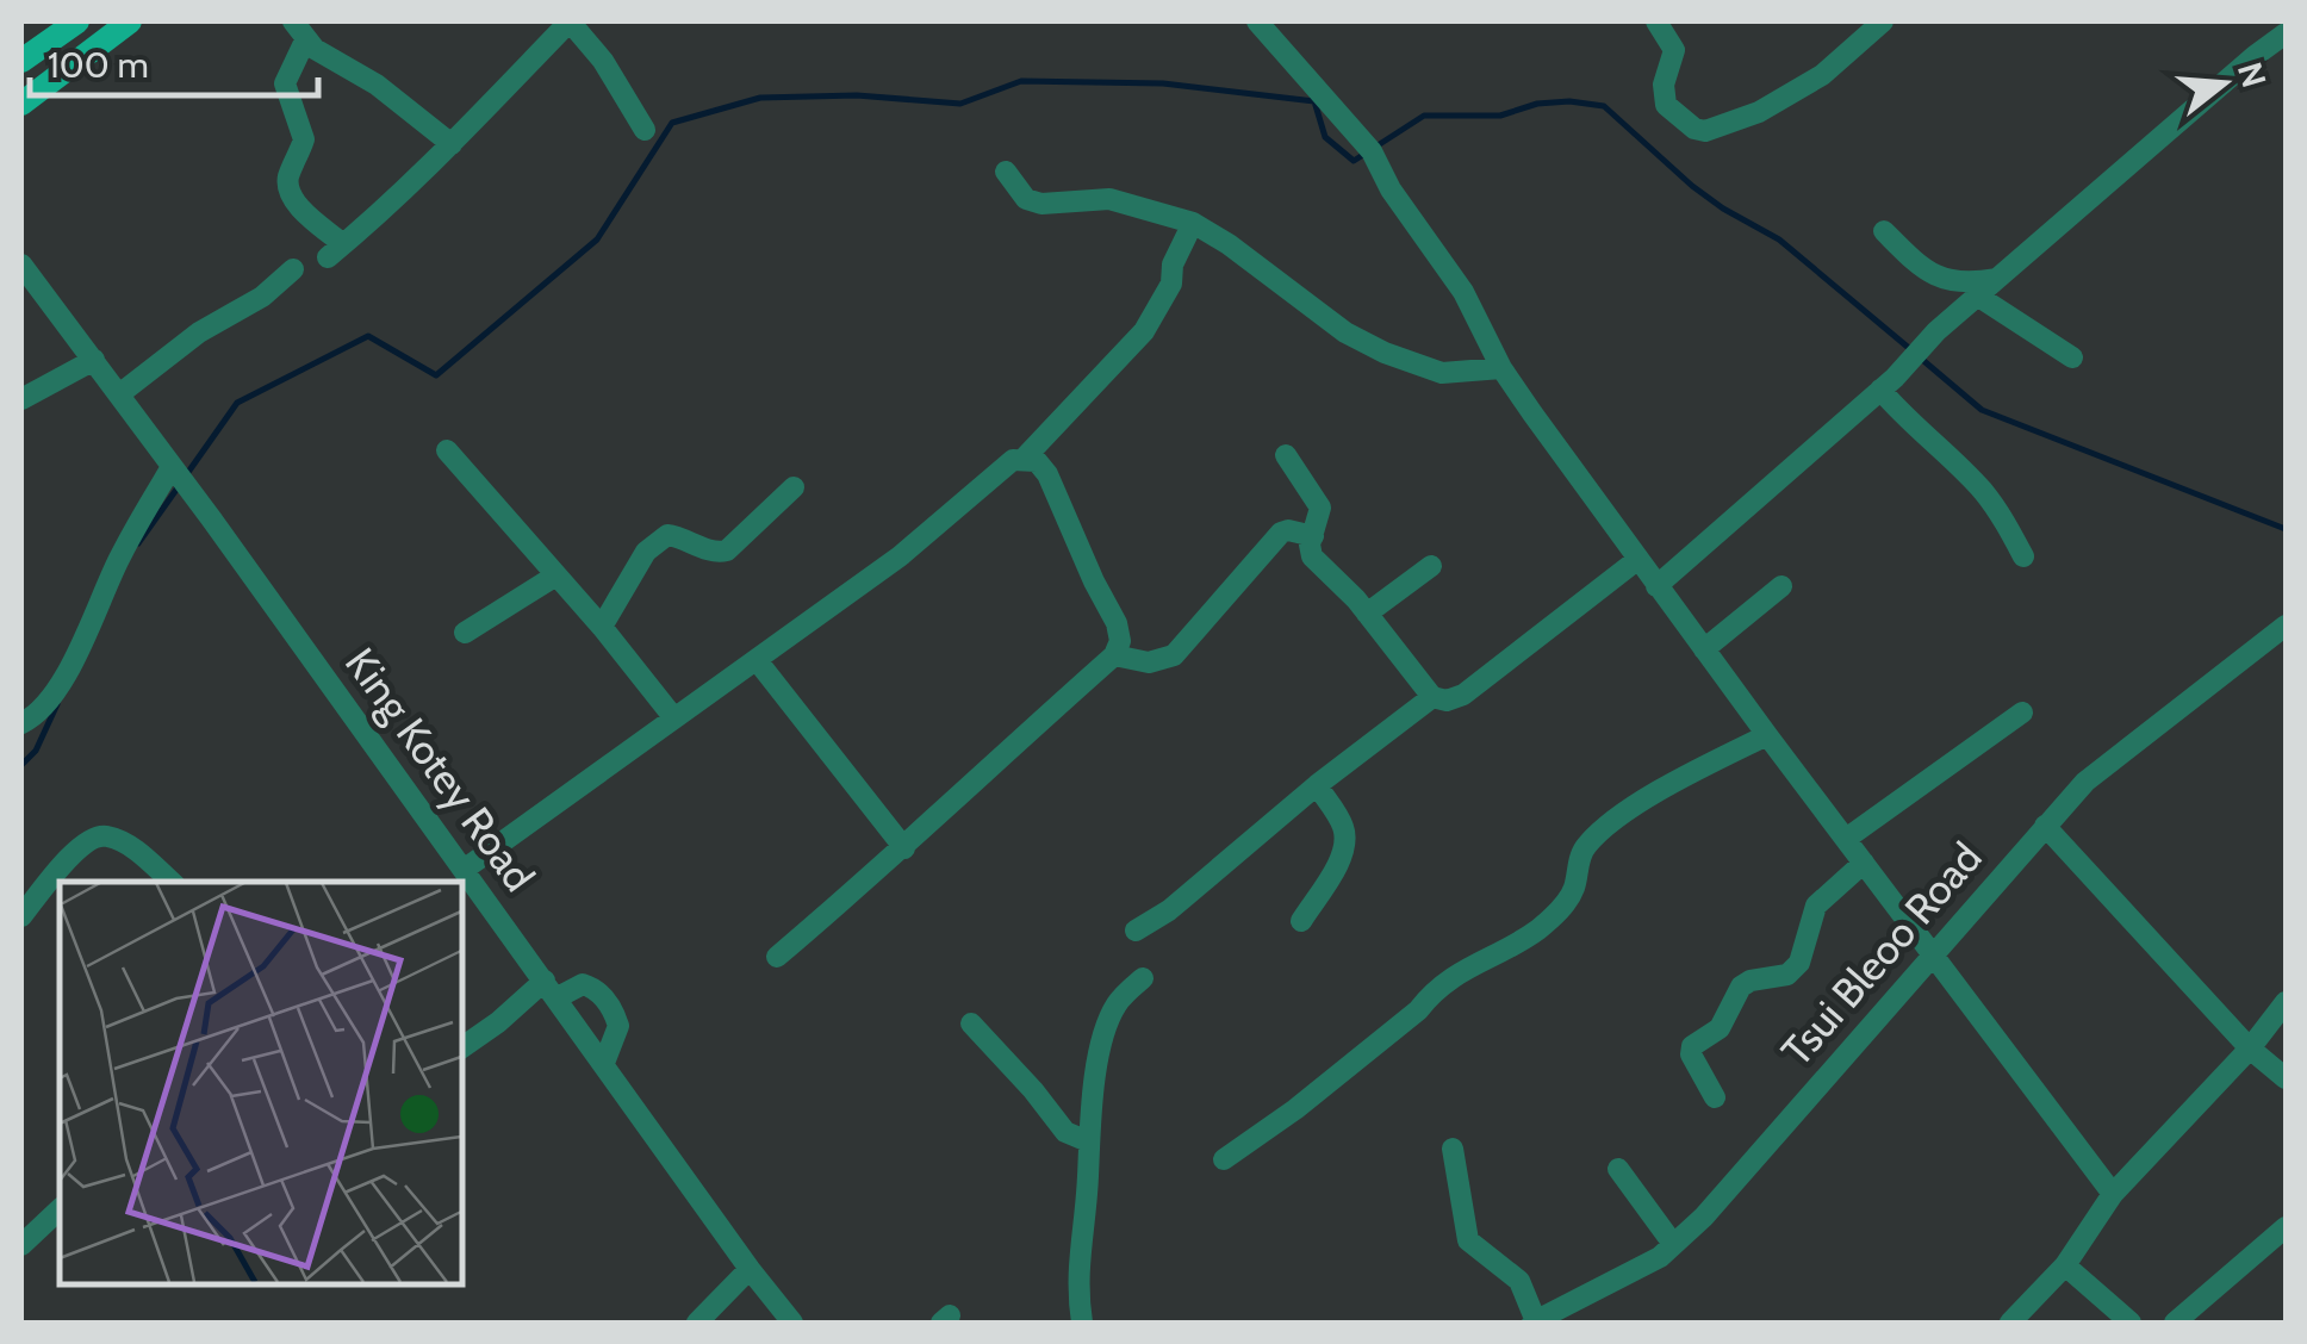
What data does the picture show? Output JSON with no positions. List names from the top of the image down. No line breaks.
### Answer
{"streets":{"street":["King Kotey Road","Tsui Bleoo Road"]},"scale_bar":"100 m","north":"right"}
